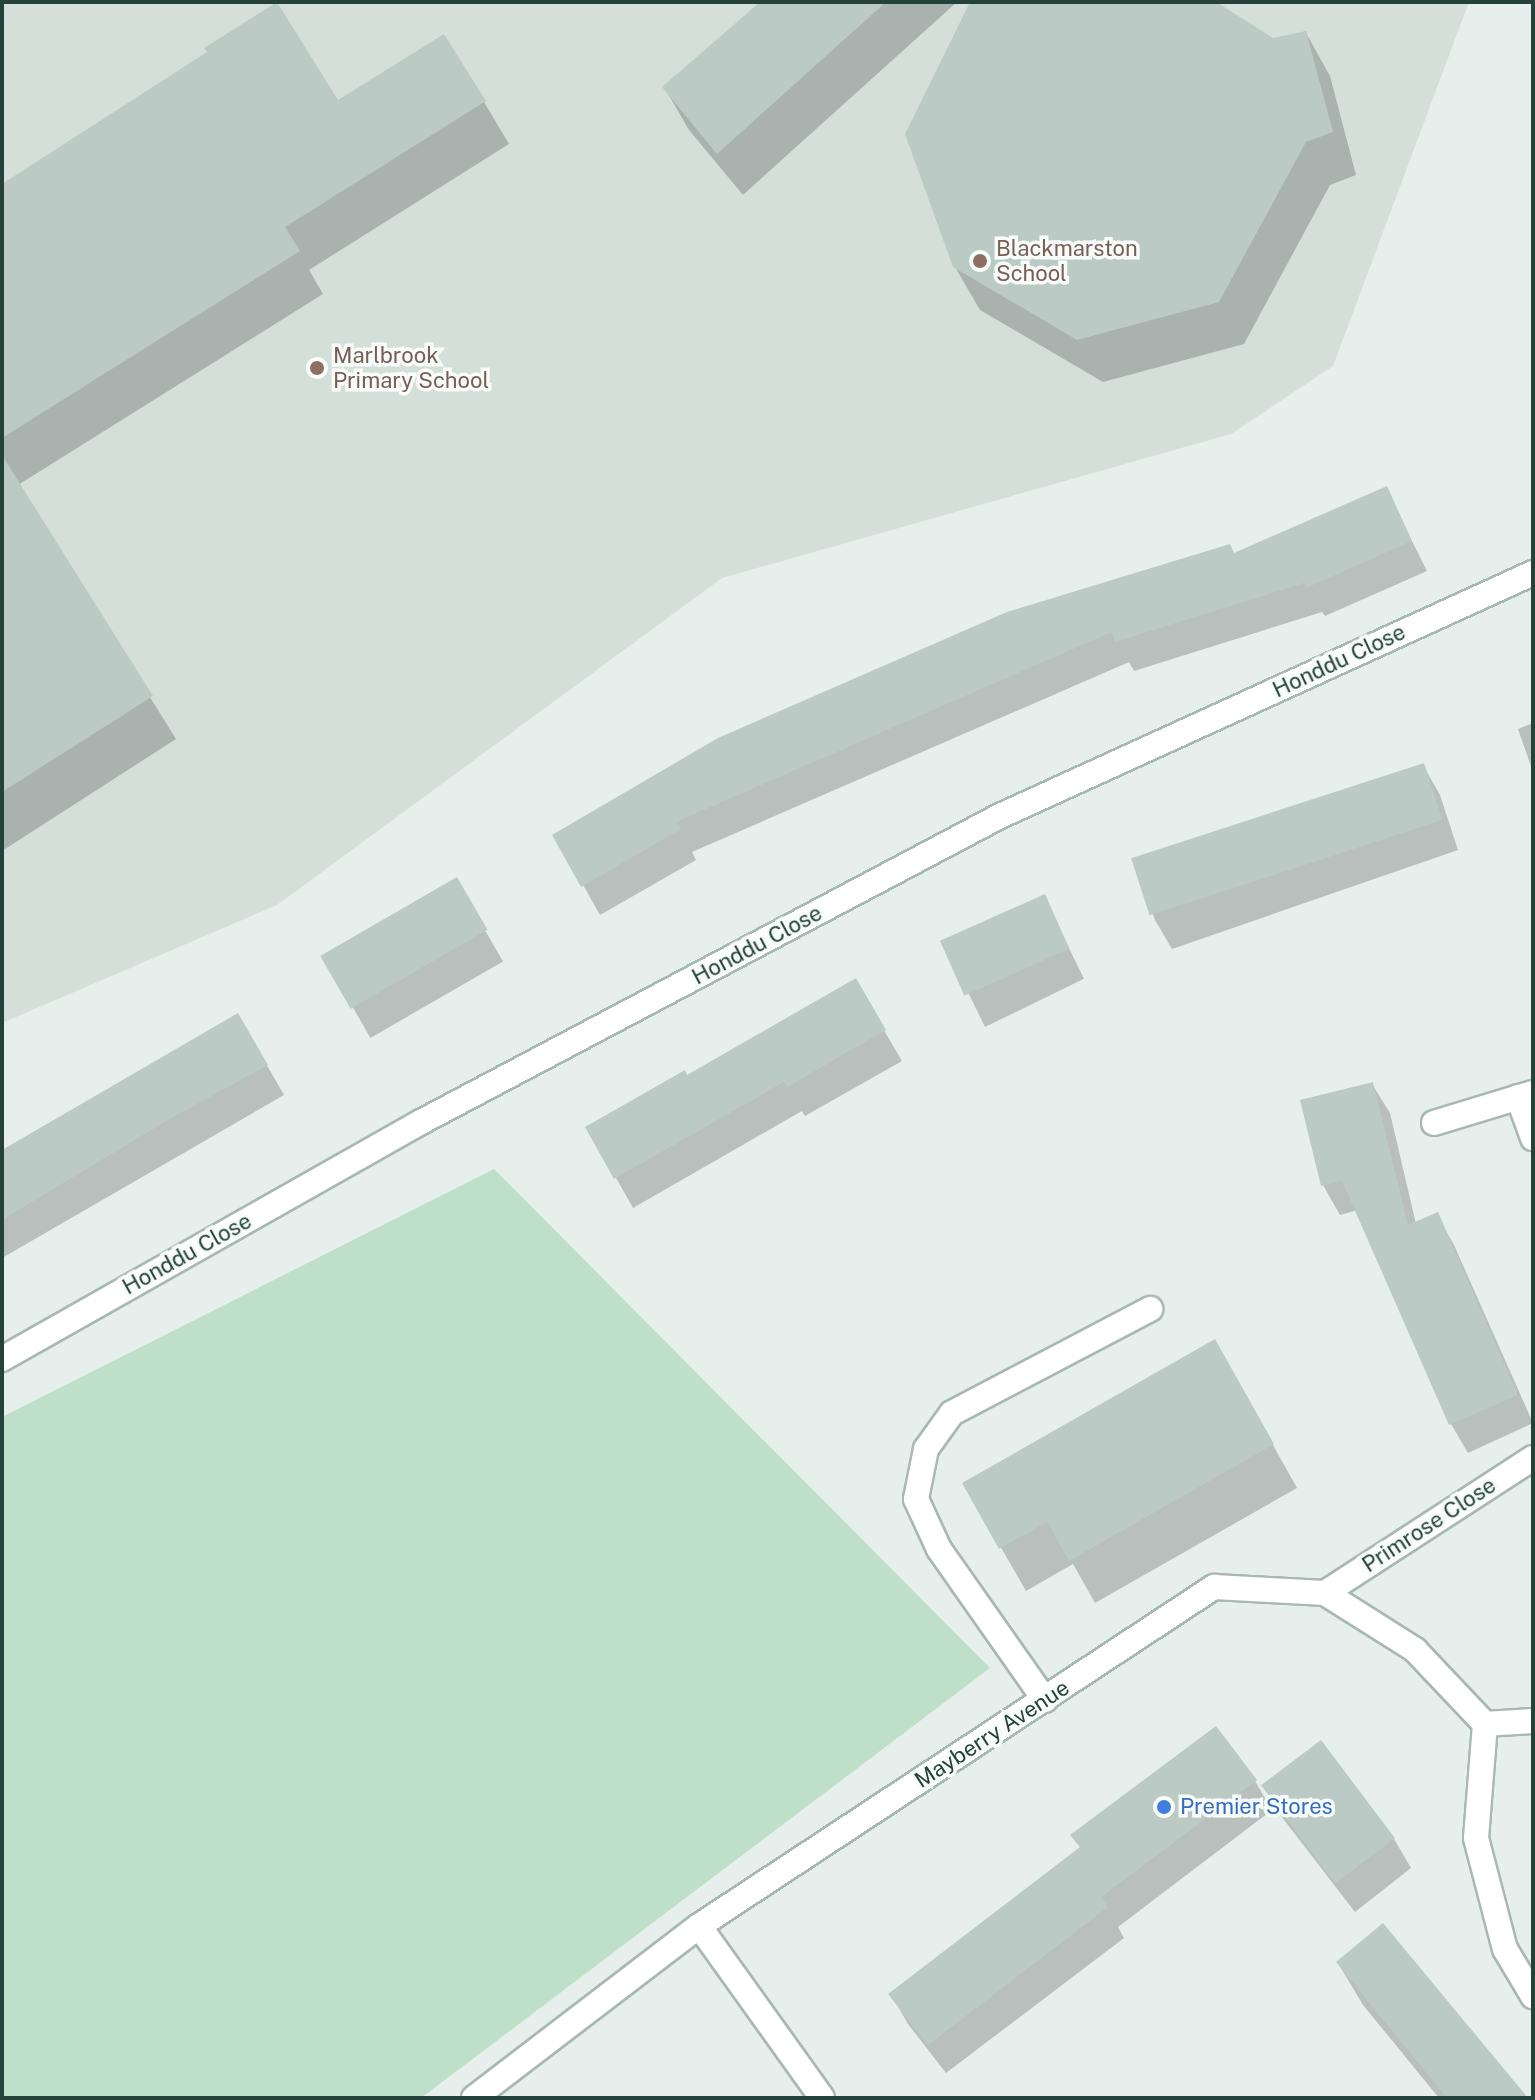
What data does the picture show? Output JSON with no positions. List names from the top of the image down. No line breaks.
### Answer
{"streets":{"street":["Honddu Close","Primrose Close","Mayberry Avenue"]},"crossings":[["Primrose Close","Mayberry Avenue"]],"places":["Blackmarston School","Marlbrook Primary School","Premier Stores"]}
